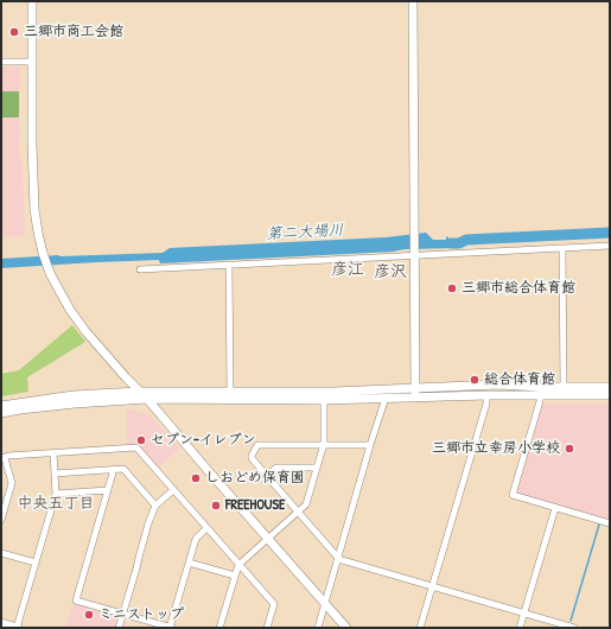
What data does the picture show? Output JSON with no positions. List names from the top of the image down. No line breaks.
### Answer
{"districts":["彦江","彦沢","中央五丁目"],"water":["第二大場川"],"places":["三郷市商工会館","三郷市総合体育館","総合体育館","セブン-イレブン","三郷市立幸房小学校","しおどめ保育園","FREEHOUSE","ミニストップ"]}
